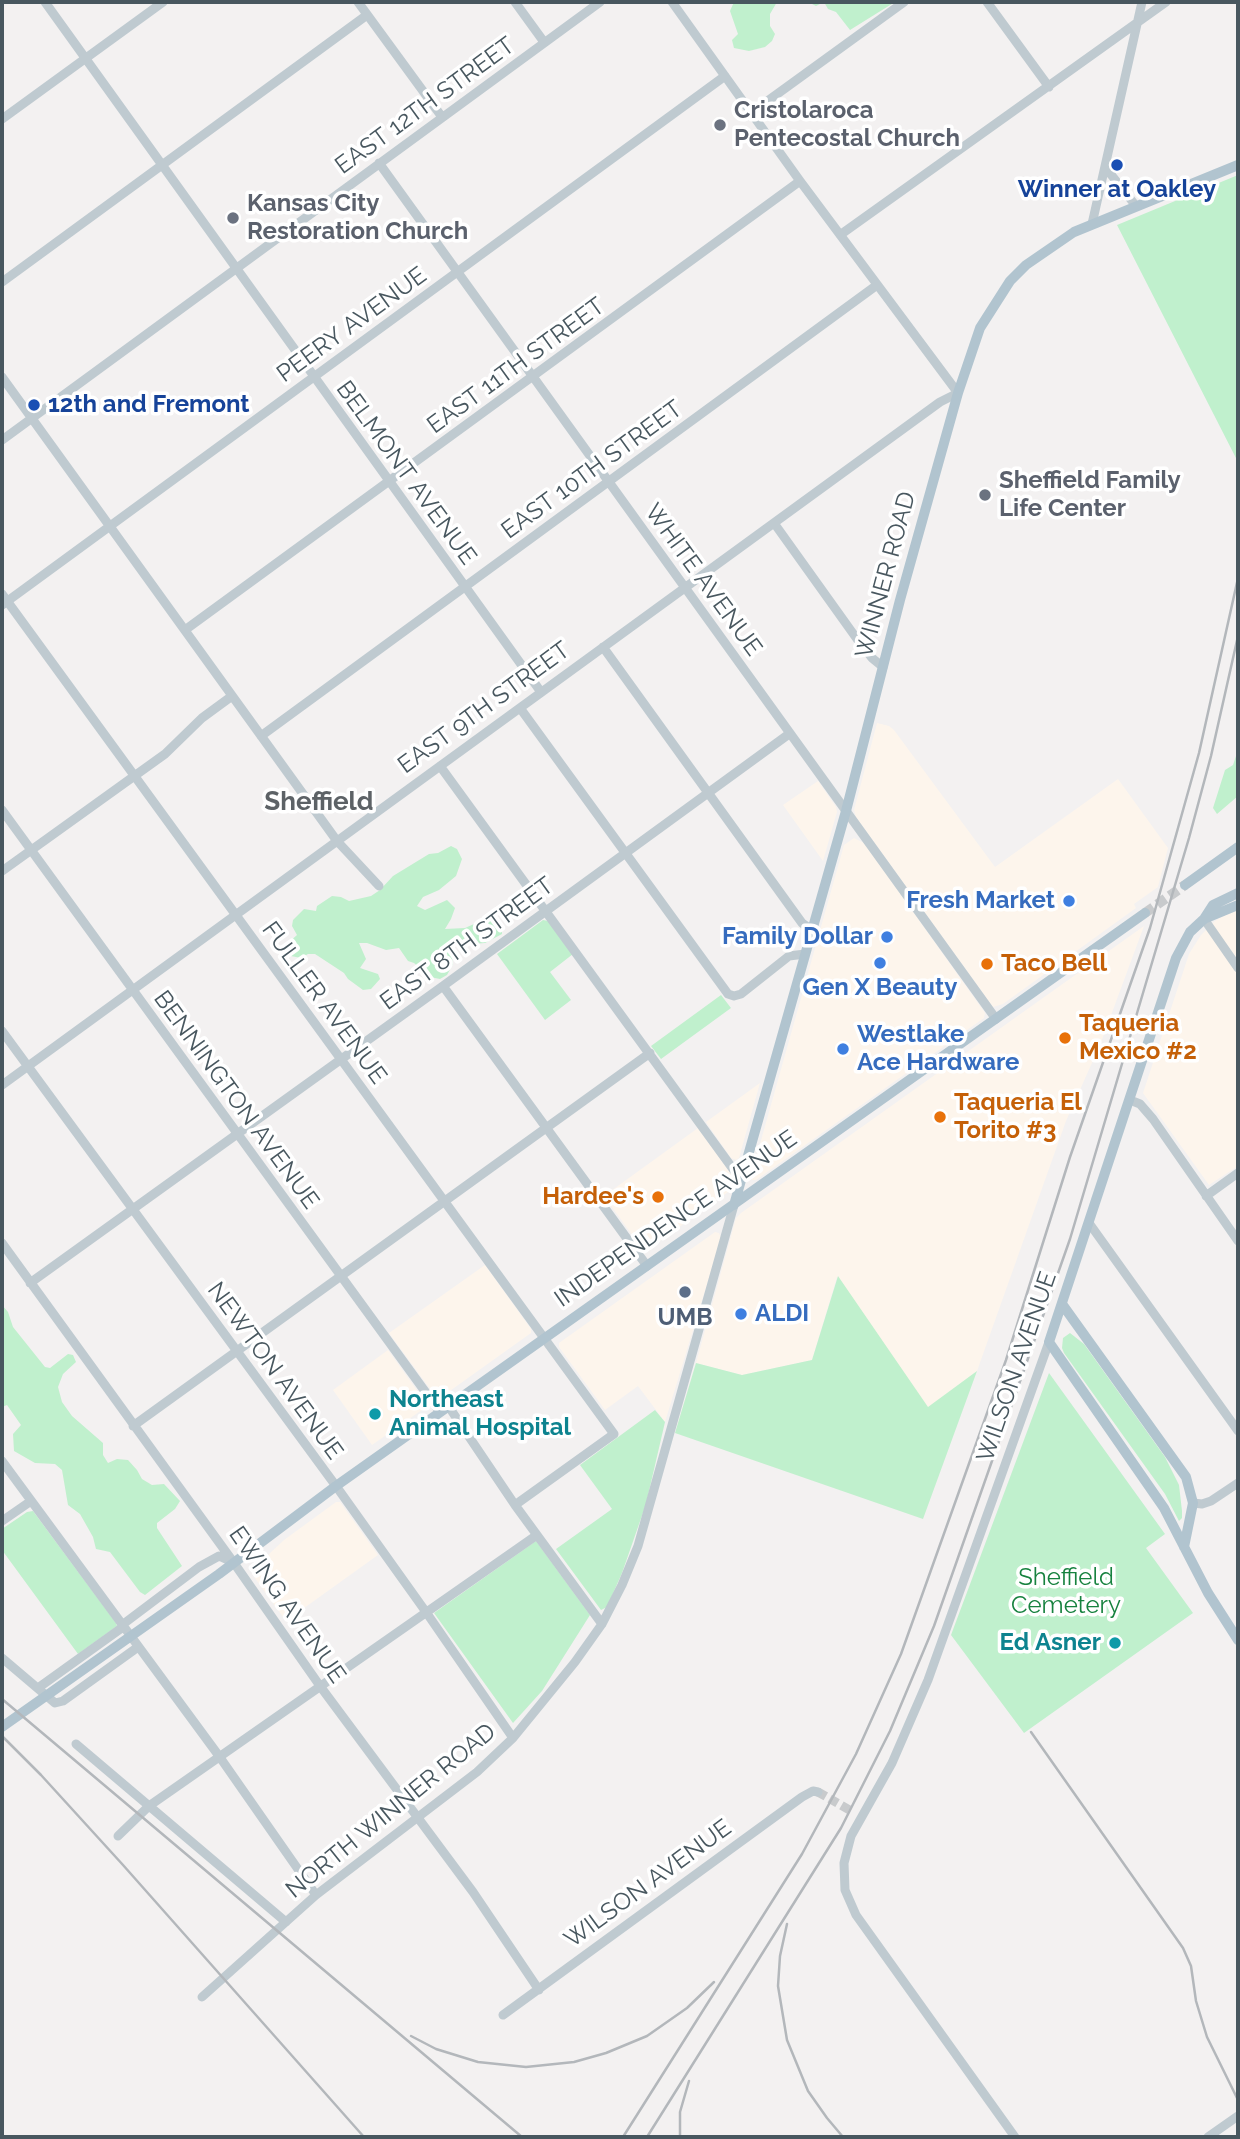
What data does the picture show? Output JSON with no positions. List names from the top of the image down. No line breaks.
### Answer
{"streets":{"main road":["WINNER ROAD","INDEPENDENCE AVENUE","WILSON AVENUE"],"street":["EAST 12TH STREET","PEERY AVENUE","EAST 11TH STREET","EAST 10TH STREET","BELMONT AVENUE","WHITE AVENUE","EAST 9TH STREET","EAST 8TH STREET","FULLER AVENUE","BENNINGTON AVENUE","NEWTON AVENUE","EWING AVENUE","NORTH WINNER ROAD"]},"crossings":[["EAST 12TH STREET","BELMONT AVENUE"],["EAST 12TH STREET","WHITE AVENUE"],["PEERY AVENUE","BELMONT AVENUE"],["PEERY AVENUE","WHITE AVENUE"],["PEERY AVENUE","FULLER AVENUE"],["EAST 11TH STREET","BELMONT AVENUE"],["EAST 11TH STREET","WHITE AVENUE"],["EAST 10TH STREET","BELMONT AVENUE"],["EAST 10TH STREET","WHITE AVENUE"],["BELMONT AVENUE","EAST 9TH STREET"],["WINNER ROAD","WHITE AVENUE"],["WINNER ROAD","EAST 9TH STREET"],["WINNER ROAD","INDEPENDENCE AVENUE"],["WINNER ROAD","NORTH WINNER ROAD"],["WHITE AVENUE","EAST 9TH STREET"],["WHITE AVENUE","EAST 8TH STREET"],["WHITE AVENUE","INDEPENDENCE AVENUE"],["EAST 9TH STREET","FULLER AVENUE"],["EAST 9TH STREET","BENNINGTON AVENUE"],["EAST 9TH STREET","NEWTON AVENUE"],["EAST 8TH STREET","FULLER AVENUE"],["EAST 8TH STREET","BENNINGTON AVENUE"],["EAST 8TH STREET","NEWTON AVENUE"],["EAST 8TH STREET","EWING AVENUE"],["FULLER AVENUE","BENNINGTON AVENUE"],["FULLER AVENUE","INDEPENDENCE AVENUE"],["BENNINGTON AVENUE","INDEPENDENCE AVENUE"],["BENNINGTON AVENUE","NORTH WINNER ROAD"],["INDEPENDENCE AVENUE","NEWTON AVENUE"],["INDEPENDENCE AVENUE","EWING AVENUE"],["INDEPENDENCE AVENUE","NORTH WINNER ROAD"],["WILSON AVENUE","EWING AVENUE"],["NEWTON AVENUE","NORTH WINNER ROAD"],["EWING AVENUE","NORTH WINNER ROAD"]],"districts":["Sheffield"],"parks":["Sheffield Cemetery"],"places":["Cristolaroca Pentecostal Church","Winner at Oakley","Kansas City Restoration Church","12th and Fremont","Sheffield Family Life Center","Fresh Market","Family Dollar","Gen X Beauty","Taco Bell","Taqueria Mexico #2","Westlake Ace Hardware","Taqueria El Torito #3","Hardee's","UMB","ALDI","Northeast Animal Hospital","Ed Asner"]}
